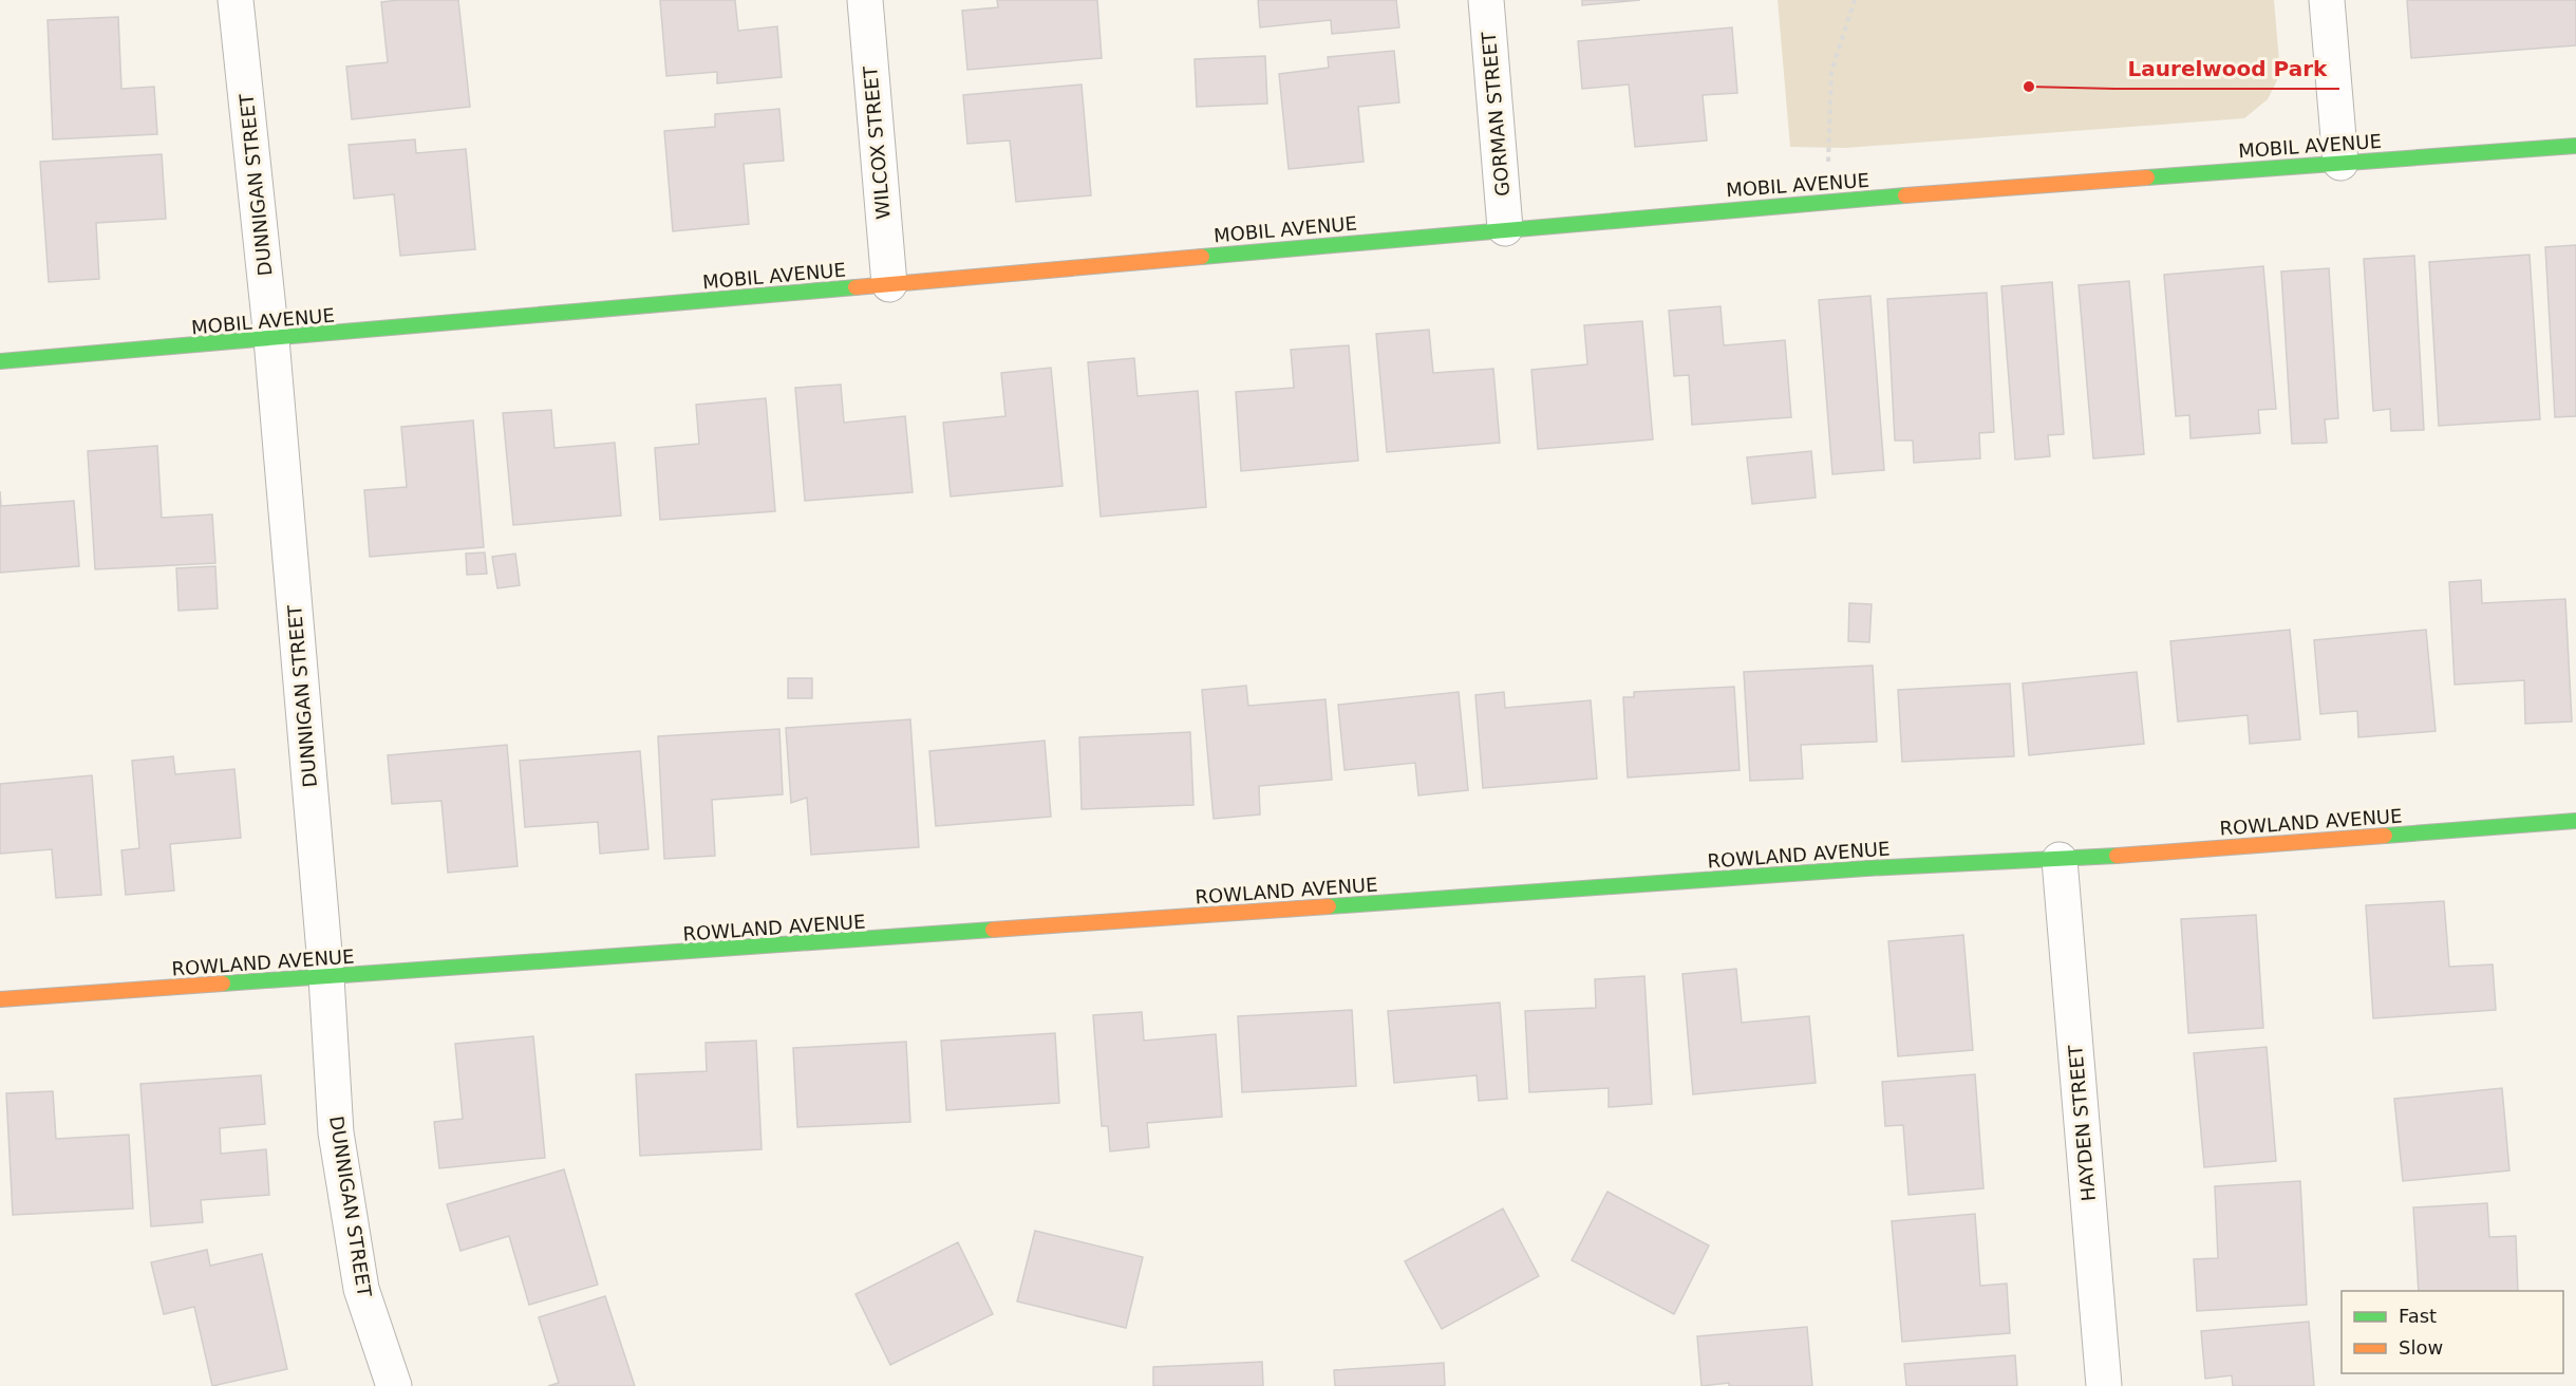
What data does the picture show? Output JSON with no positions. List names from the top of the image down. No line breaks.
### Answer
{"streets":{"street":["GORMAN STREET","WILCOX STREET","MOBIL AVENUE","DUNNIGAN STREET","ROWLAND AVENUE","HAYDEN STREET"]},"crossings":[["GORMAN STREET","MOBIL AVENUE"],["WILCOX STREET","MOBIL AVENUE"],["MOBIL AVENUE","DUNNIGAN STREET"],["DUNNIGAN STREET","ROWLAND AVENUE"],["ROWLAND AVENUE","HAYDEN STREET"]],"places":["Laurelwood Park"],"legend":["Fast","Slow"]}
